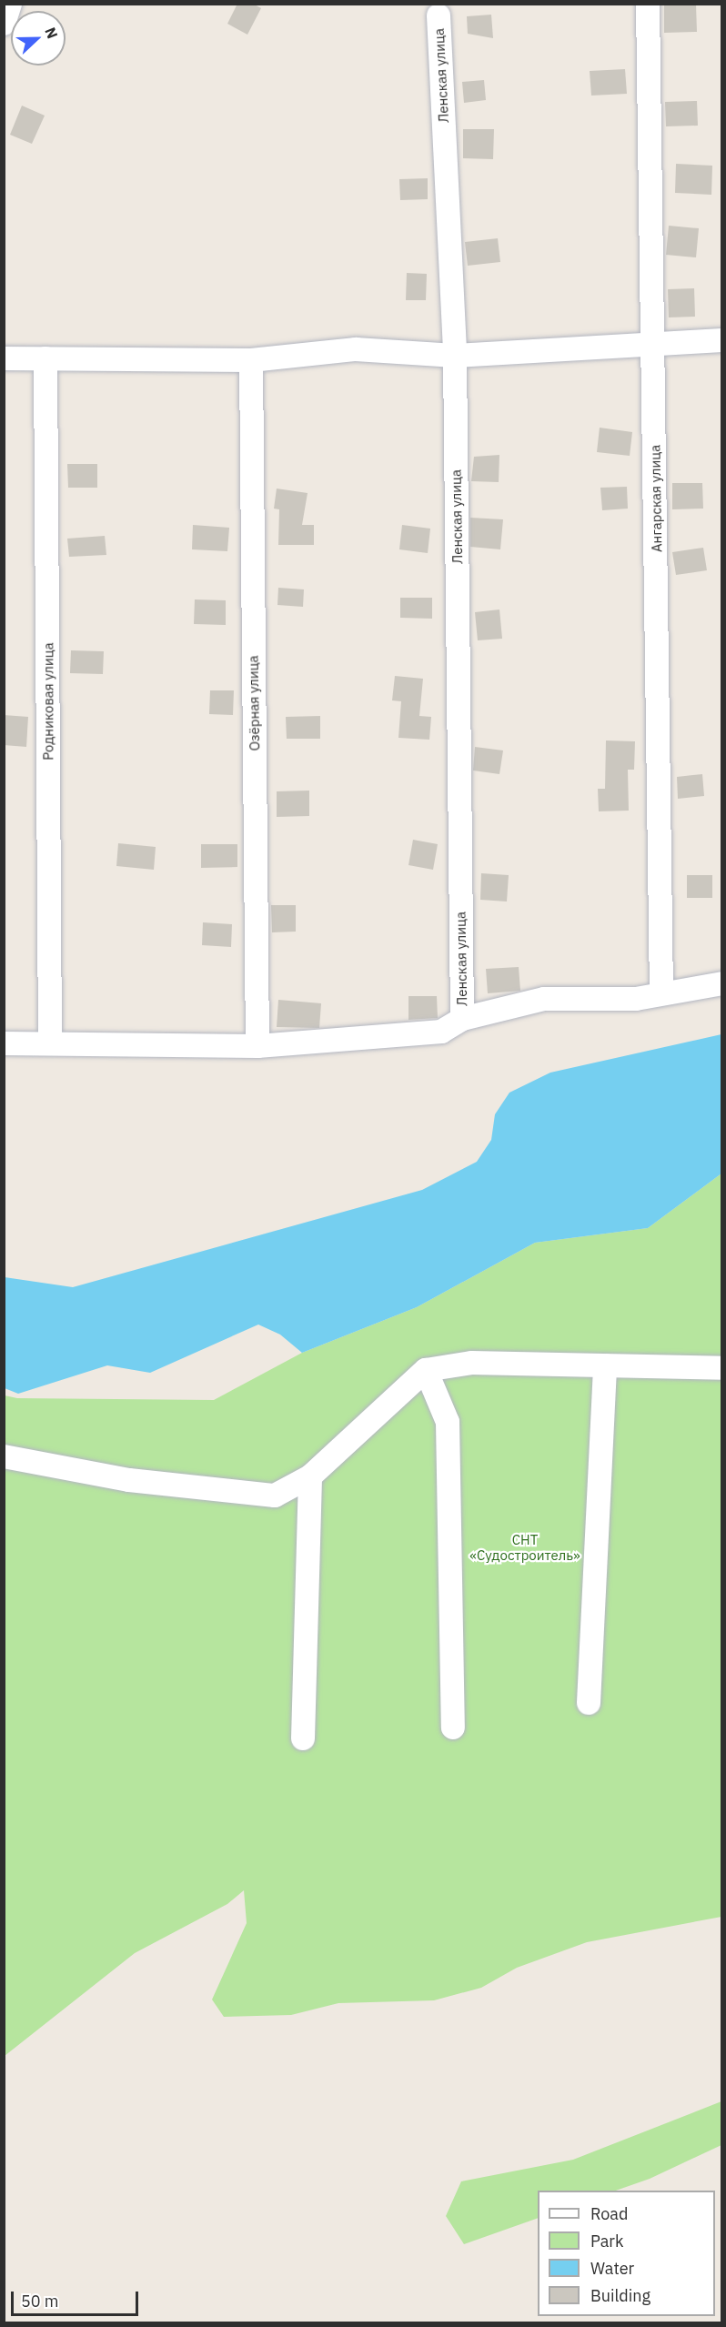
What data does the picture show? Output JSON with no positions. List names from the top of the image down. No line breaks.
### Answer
{"streets":{"street":["Ленская улица","Ангарская улица","Родниковая улица","Озёрная улица"]},"parks":["СНТ «Судостроитель»"],"legend":["Road","Park","Water","Building"],"scale_bar":"50 m","north":"right"}
